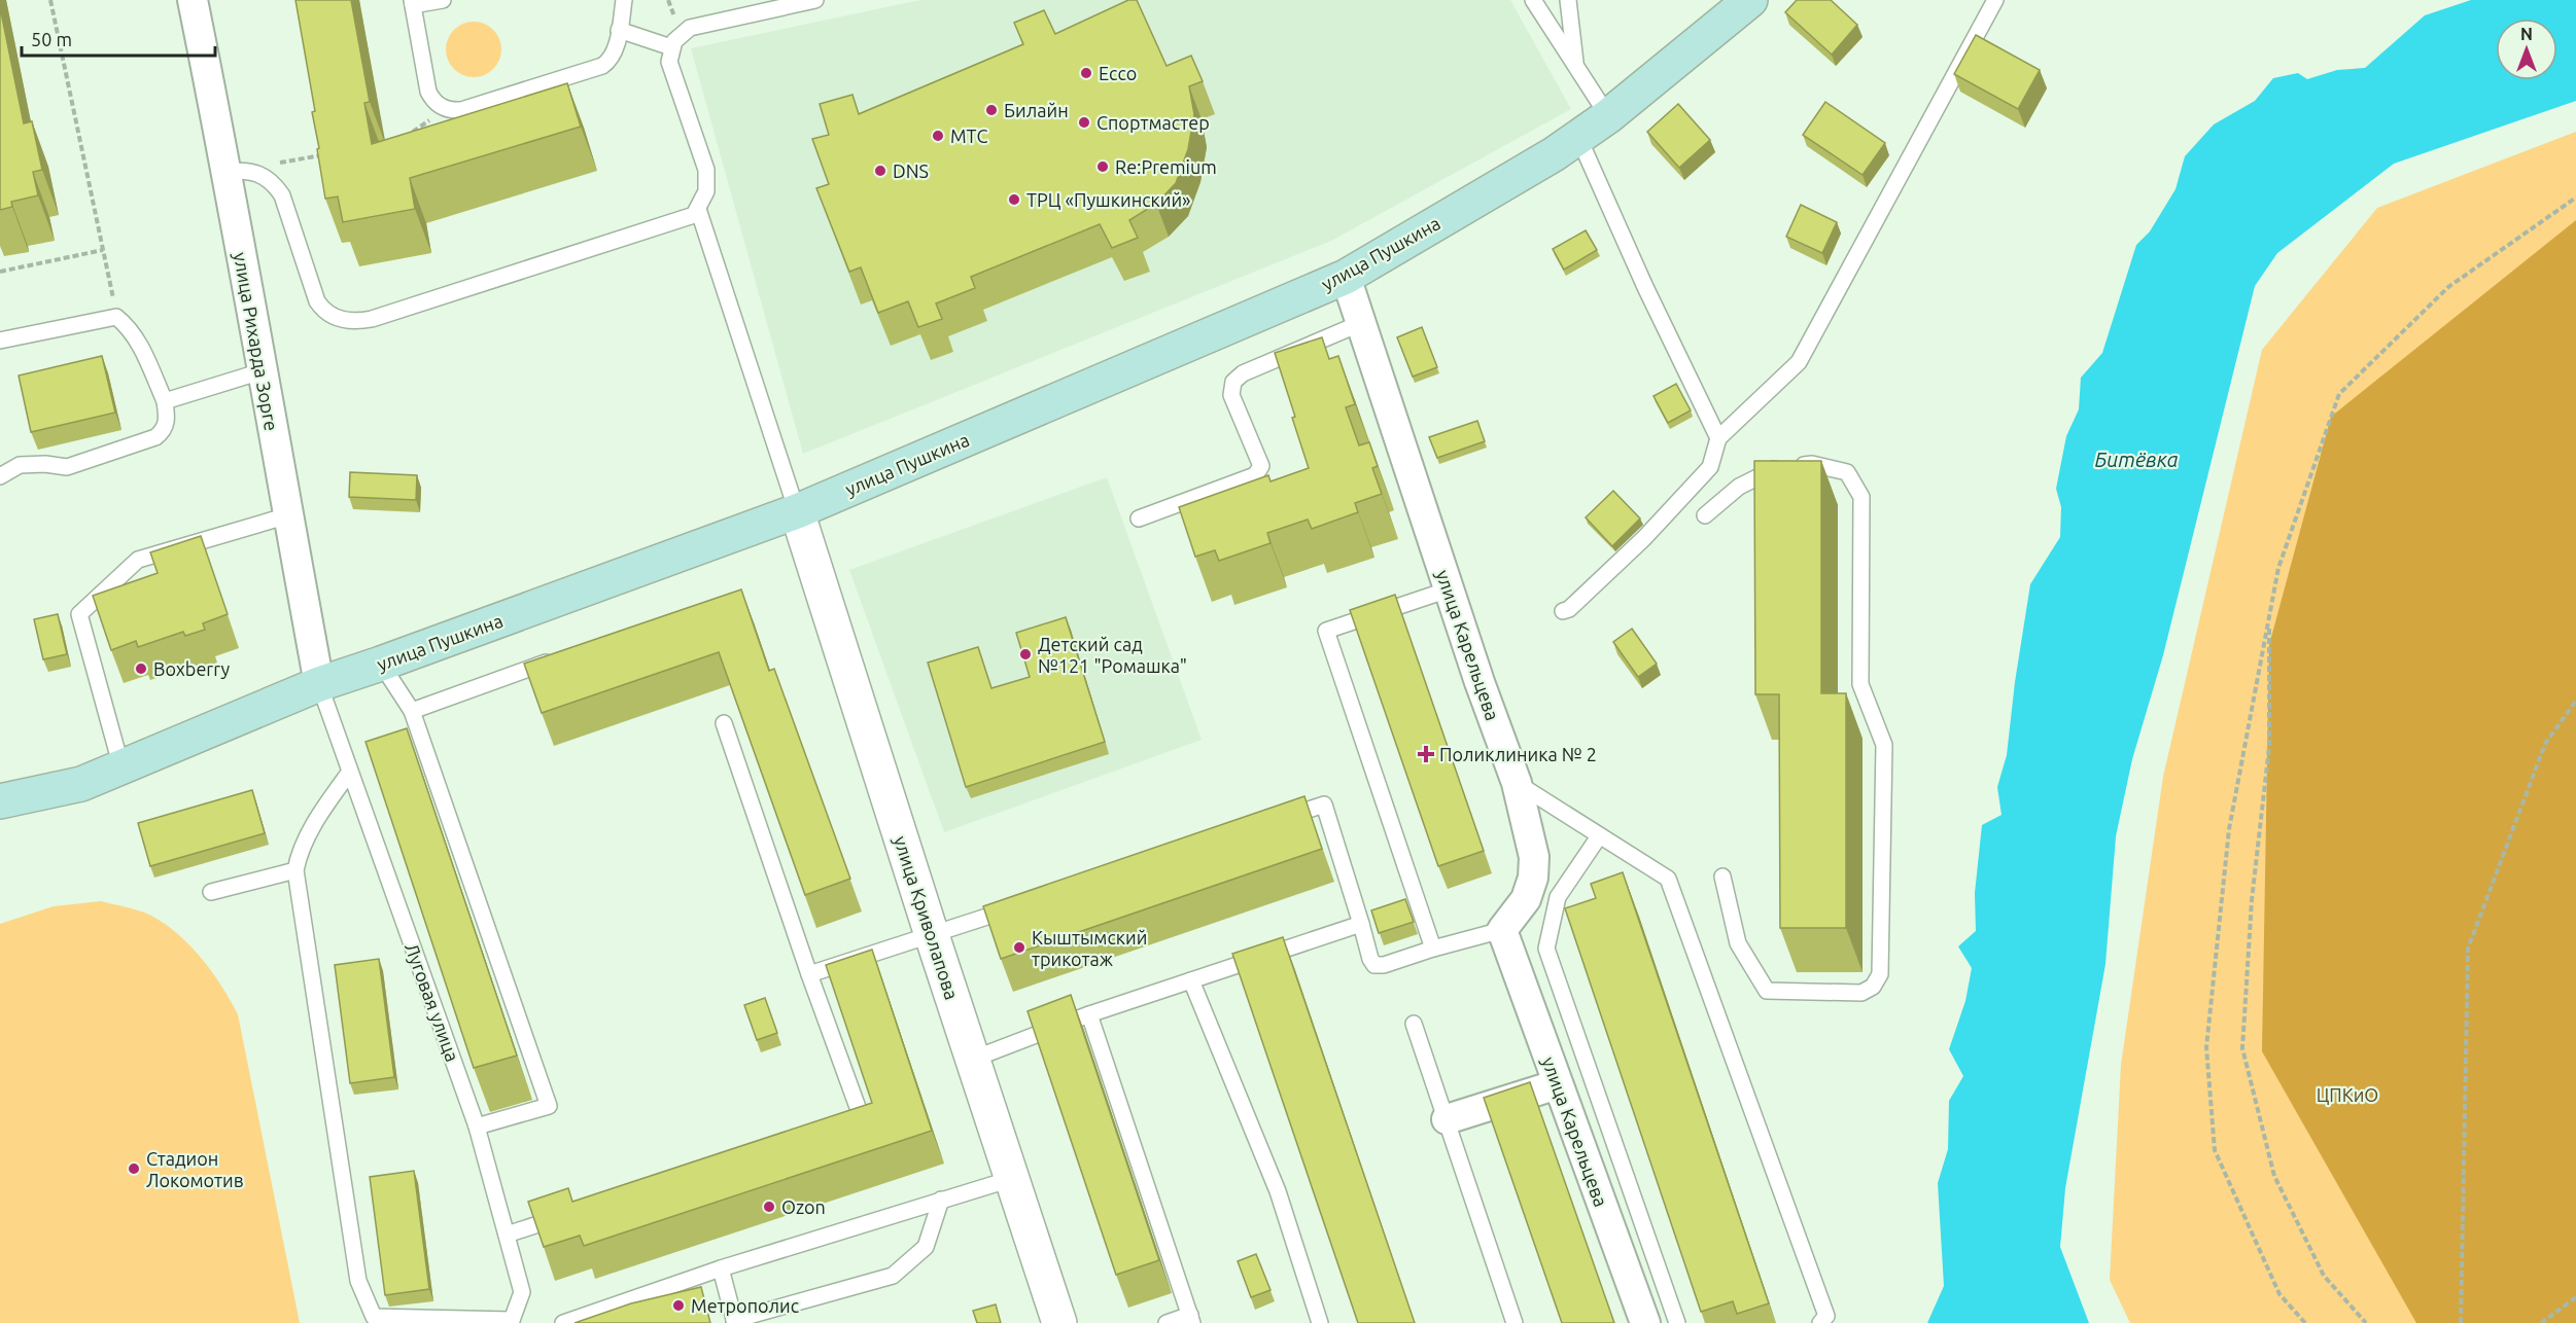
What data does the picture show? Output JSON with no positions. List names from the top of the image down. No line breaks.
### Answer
{"streets":{"main road":["улица Пушкина"],"street":["улица Рихарда Зорге","улица Карельцева","улица Криволапова"],"lane":["Луговая улица"]},"crossings":[["улица Пушкина","улица Рихарда Зорге"],["улица Пушкина","улица Карельцева"],["улица Пушкина","улица Криволапова"],["улица Пушкина","Луговая улица"],["улица Рихарда Зорге","Луговая улица"]],"water":["Битёвка"],"parks":["ЦПКиО"],"places":{"other":["Ecco","Билайн","Спортмастер","МТС","Re:Premium","DNS","ТРЦ «Пушкинский»","Детский сад №121 \"Ромашка\"","Boxberry","Кыштымский трикотаж","Стадион Локомотив","Ozon","Метрополис"],"health":["Поликлиника № 2"]},"scale_bar":"50 m","north":"top"}
